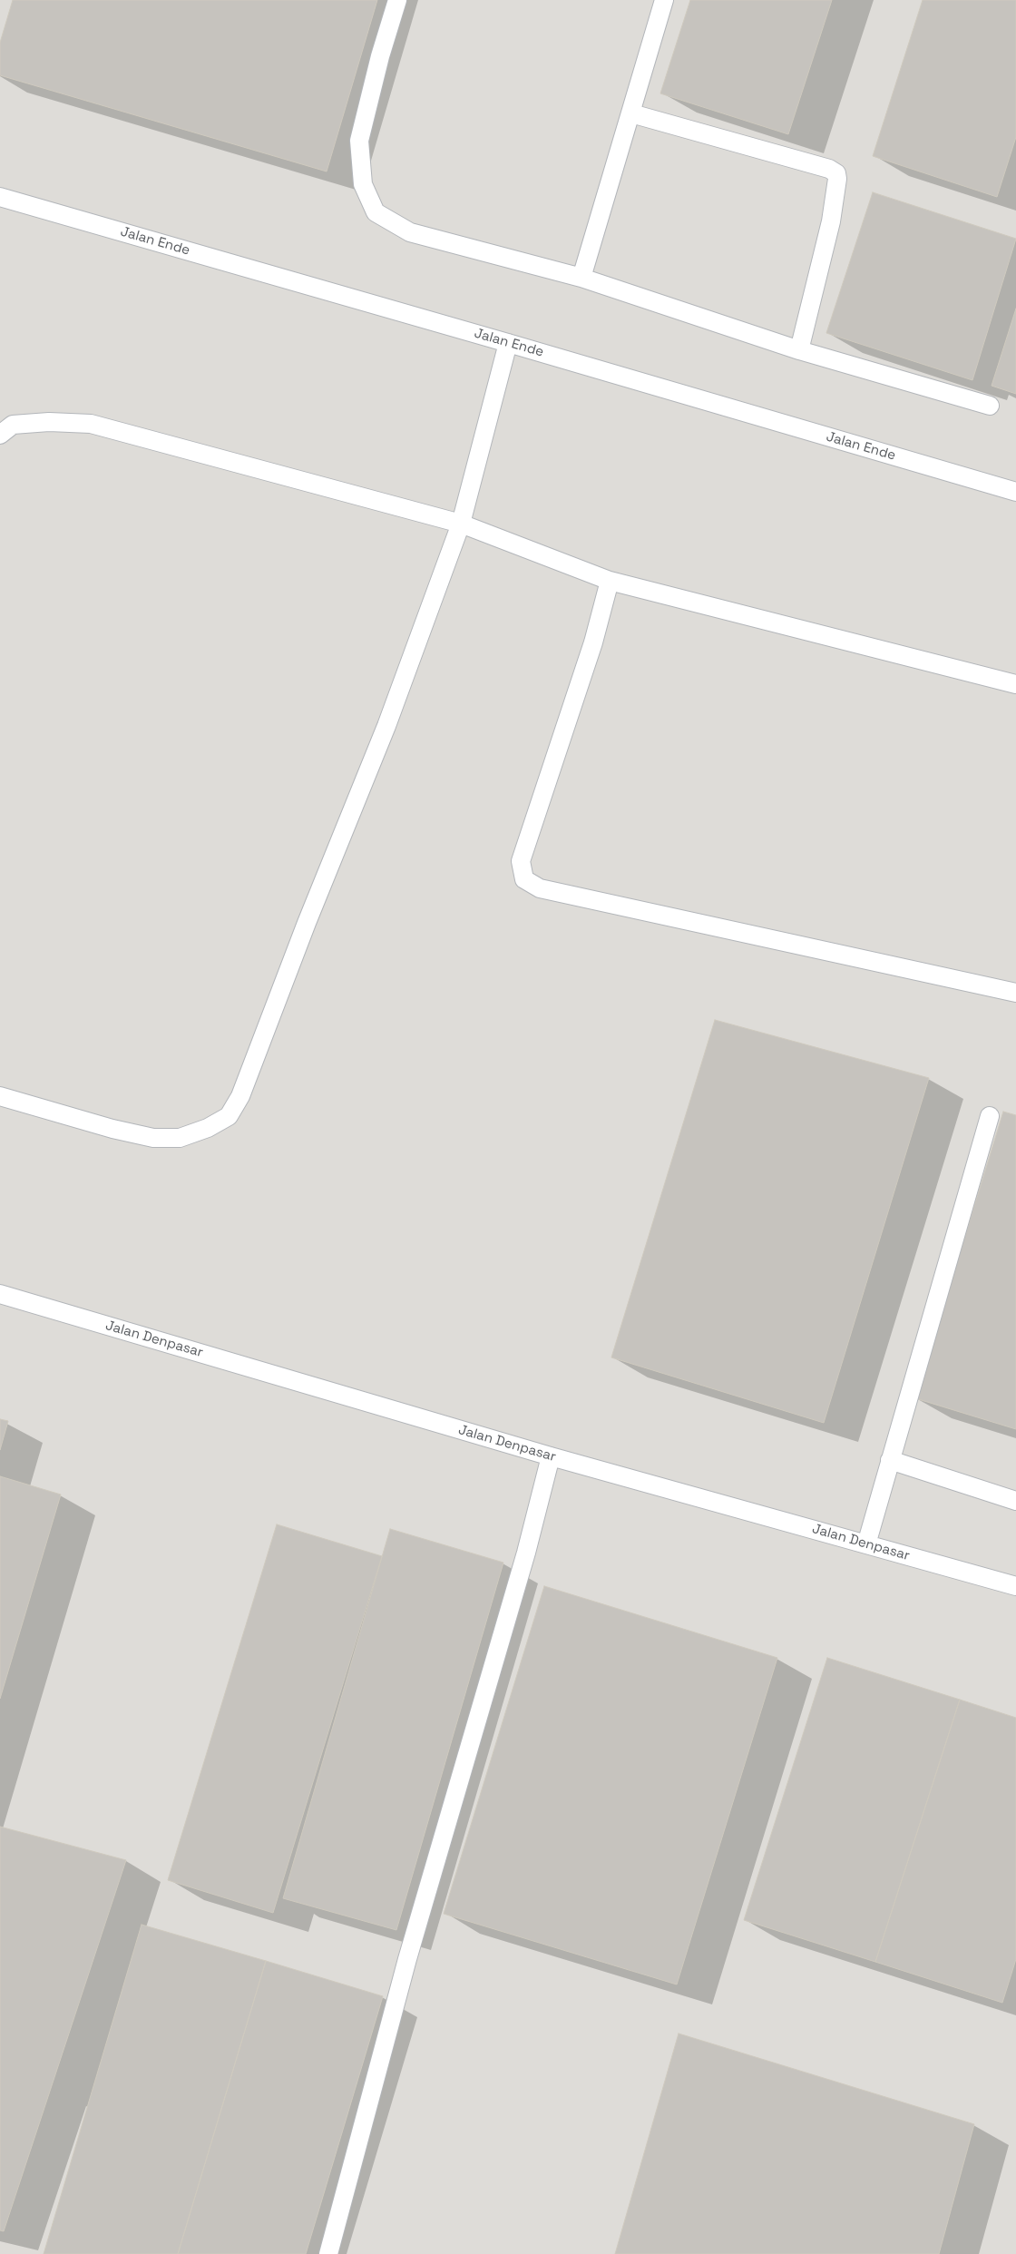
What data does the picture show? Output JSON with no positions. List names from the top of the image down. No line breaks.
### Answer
{"streets":{"lane":["Jalan Ende","Jalan Denpasar"]}}
